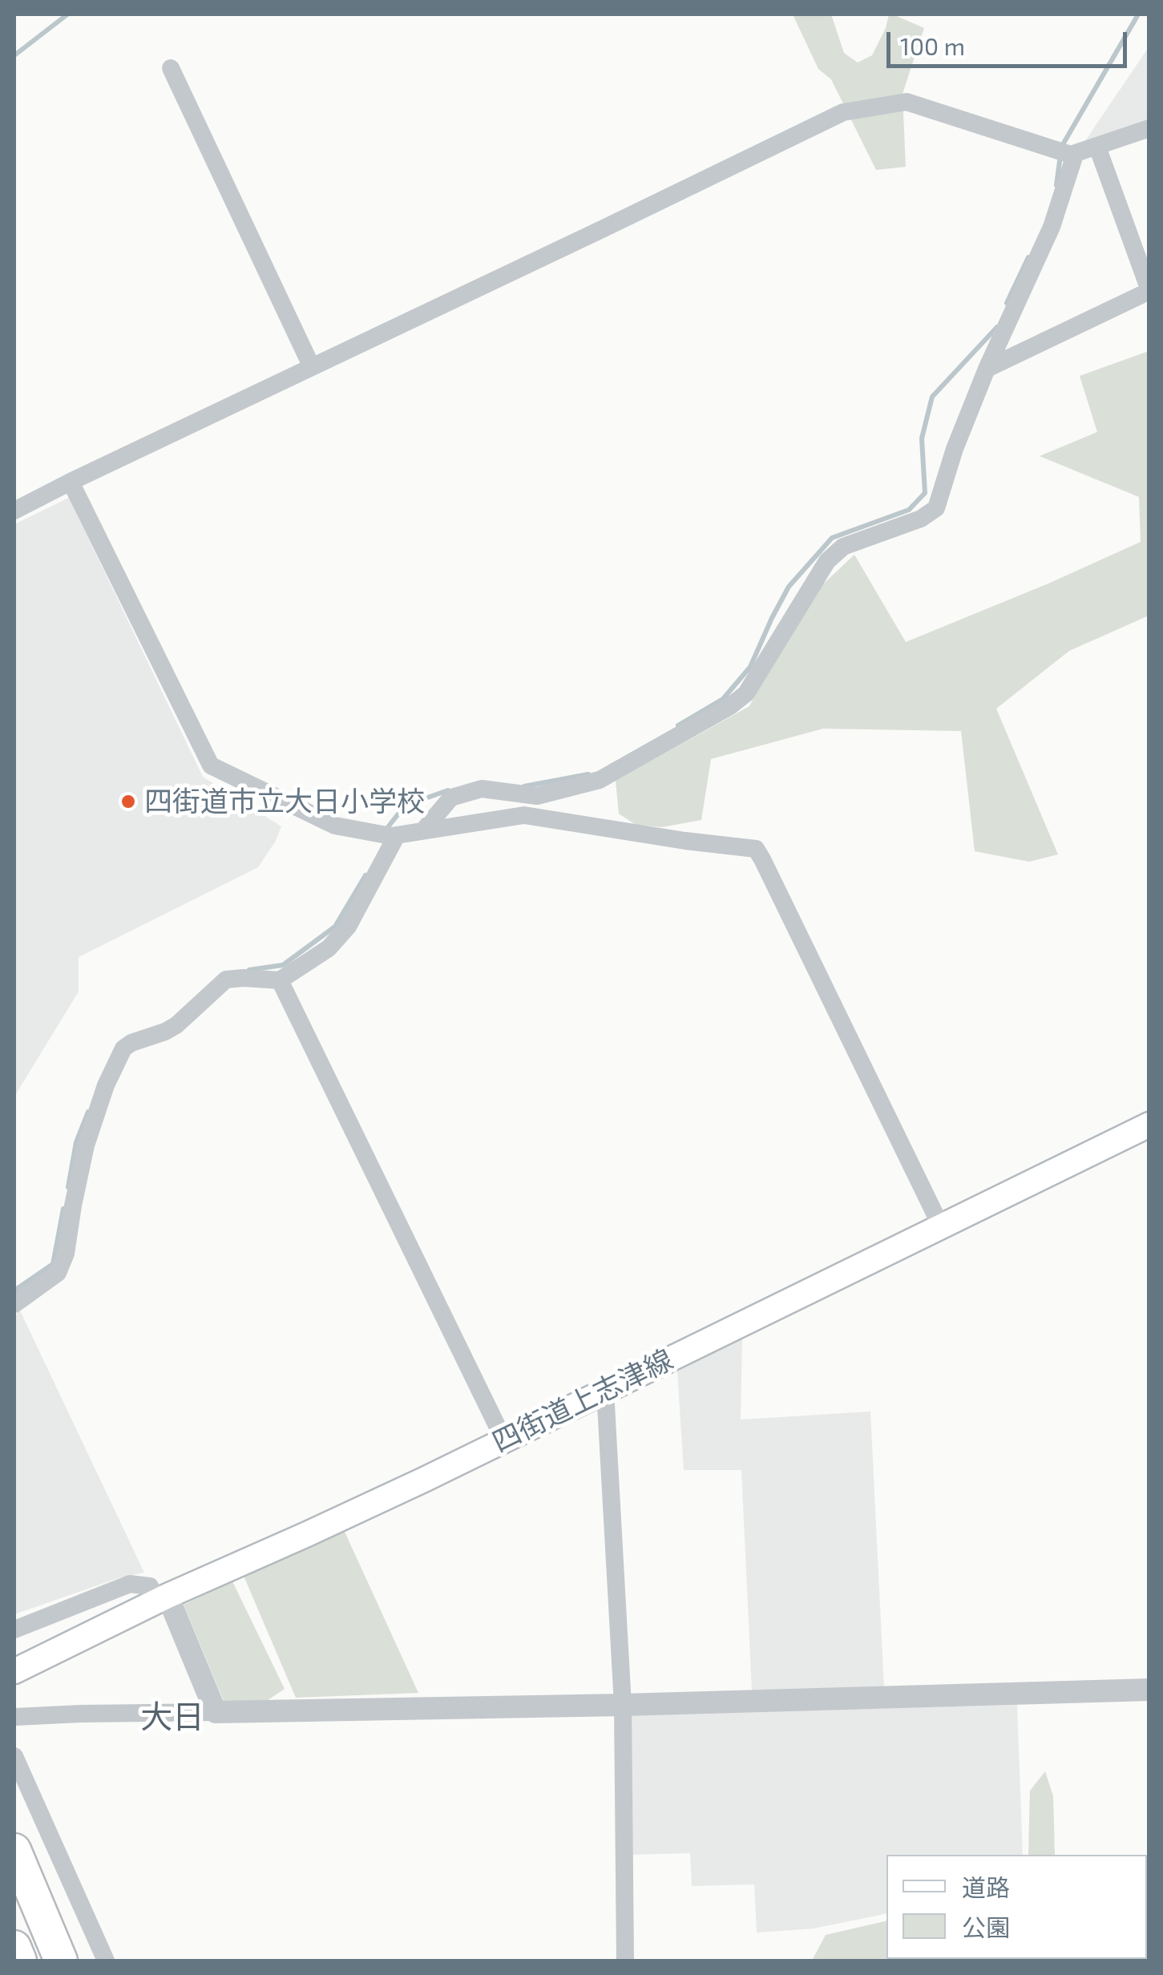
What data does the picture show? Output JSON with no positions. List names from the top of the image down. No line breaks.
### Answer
{"streets":{"main road":["四街道上志津線"]},"districts":["大日"],"places":["四街道市立大日小学校"],"legend":["道路","公園"],"scale_bar":"100 m"}
